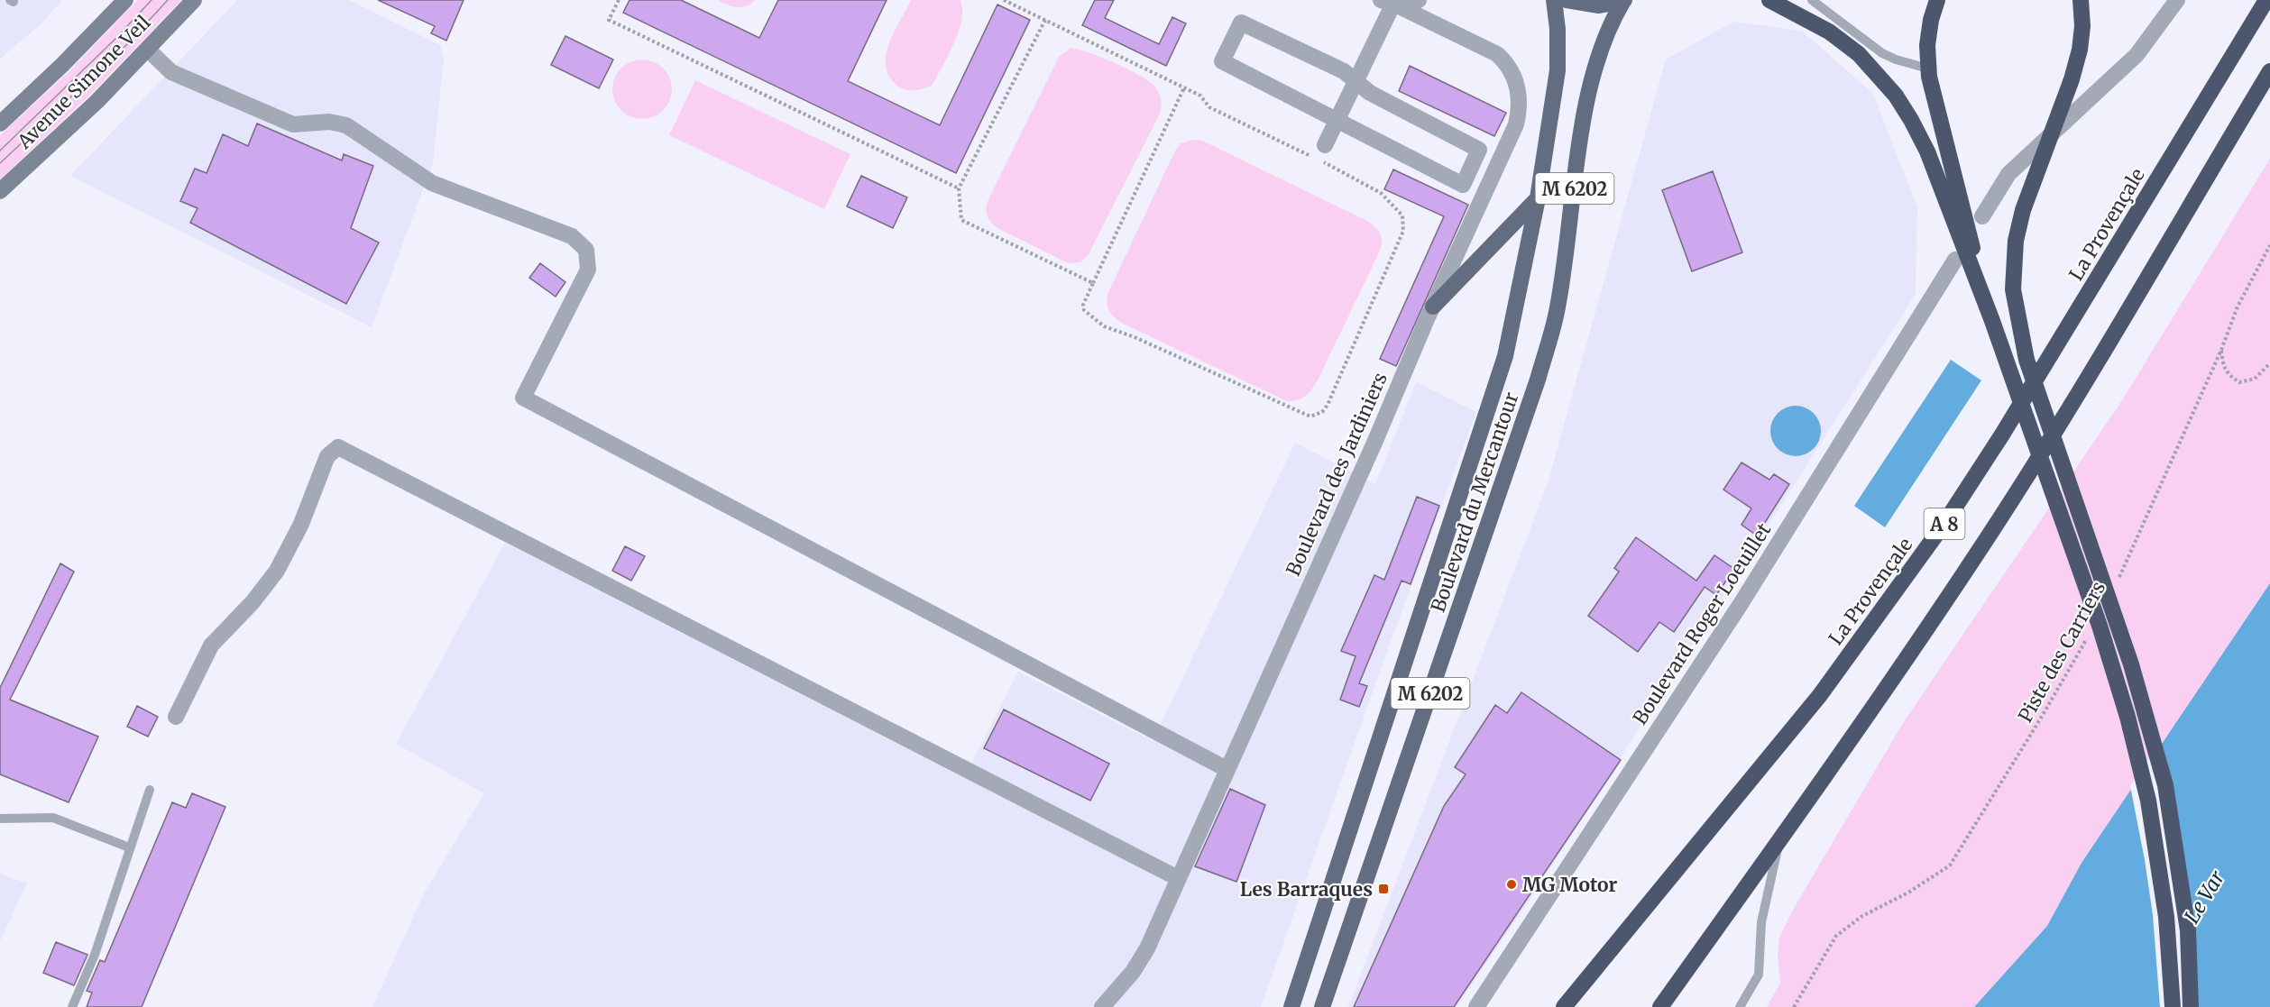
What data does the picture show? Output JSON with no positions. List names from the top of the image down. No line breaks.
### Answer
{"streets":{"highway":["La Provençale","A 8"],"main road":["Avenue Simone Veil","M 6202","Boulevard du Mercantour"],"street":["Boulevard des Jardiniers","Boulevard Roger Loeuillet"],"path":["Piste des Carriers"]},"water":["Le Var"],"places":{"other":["MG Motor"],"transit":["Les Barraques"]}}
